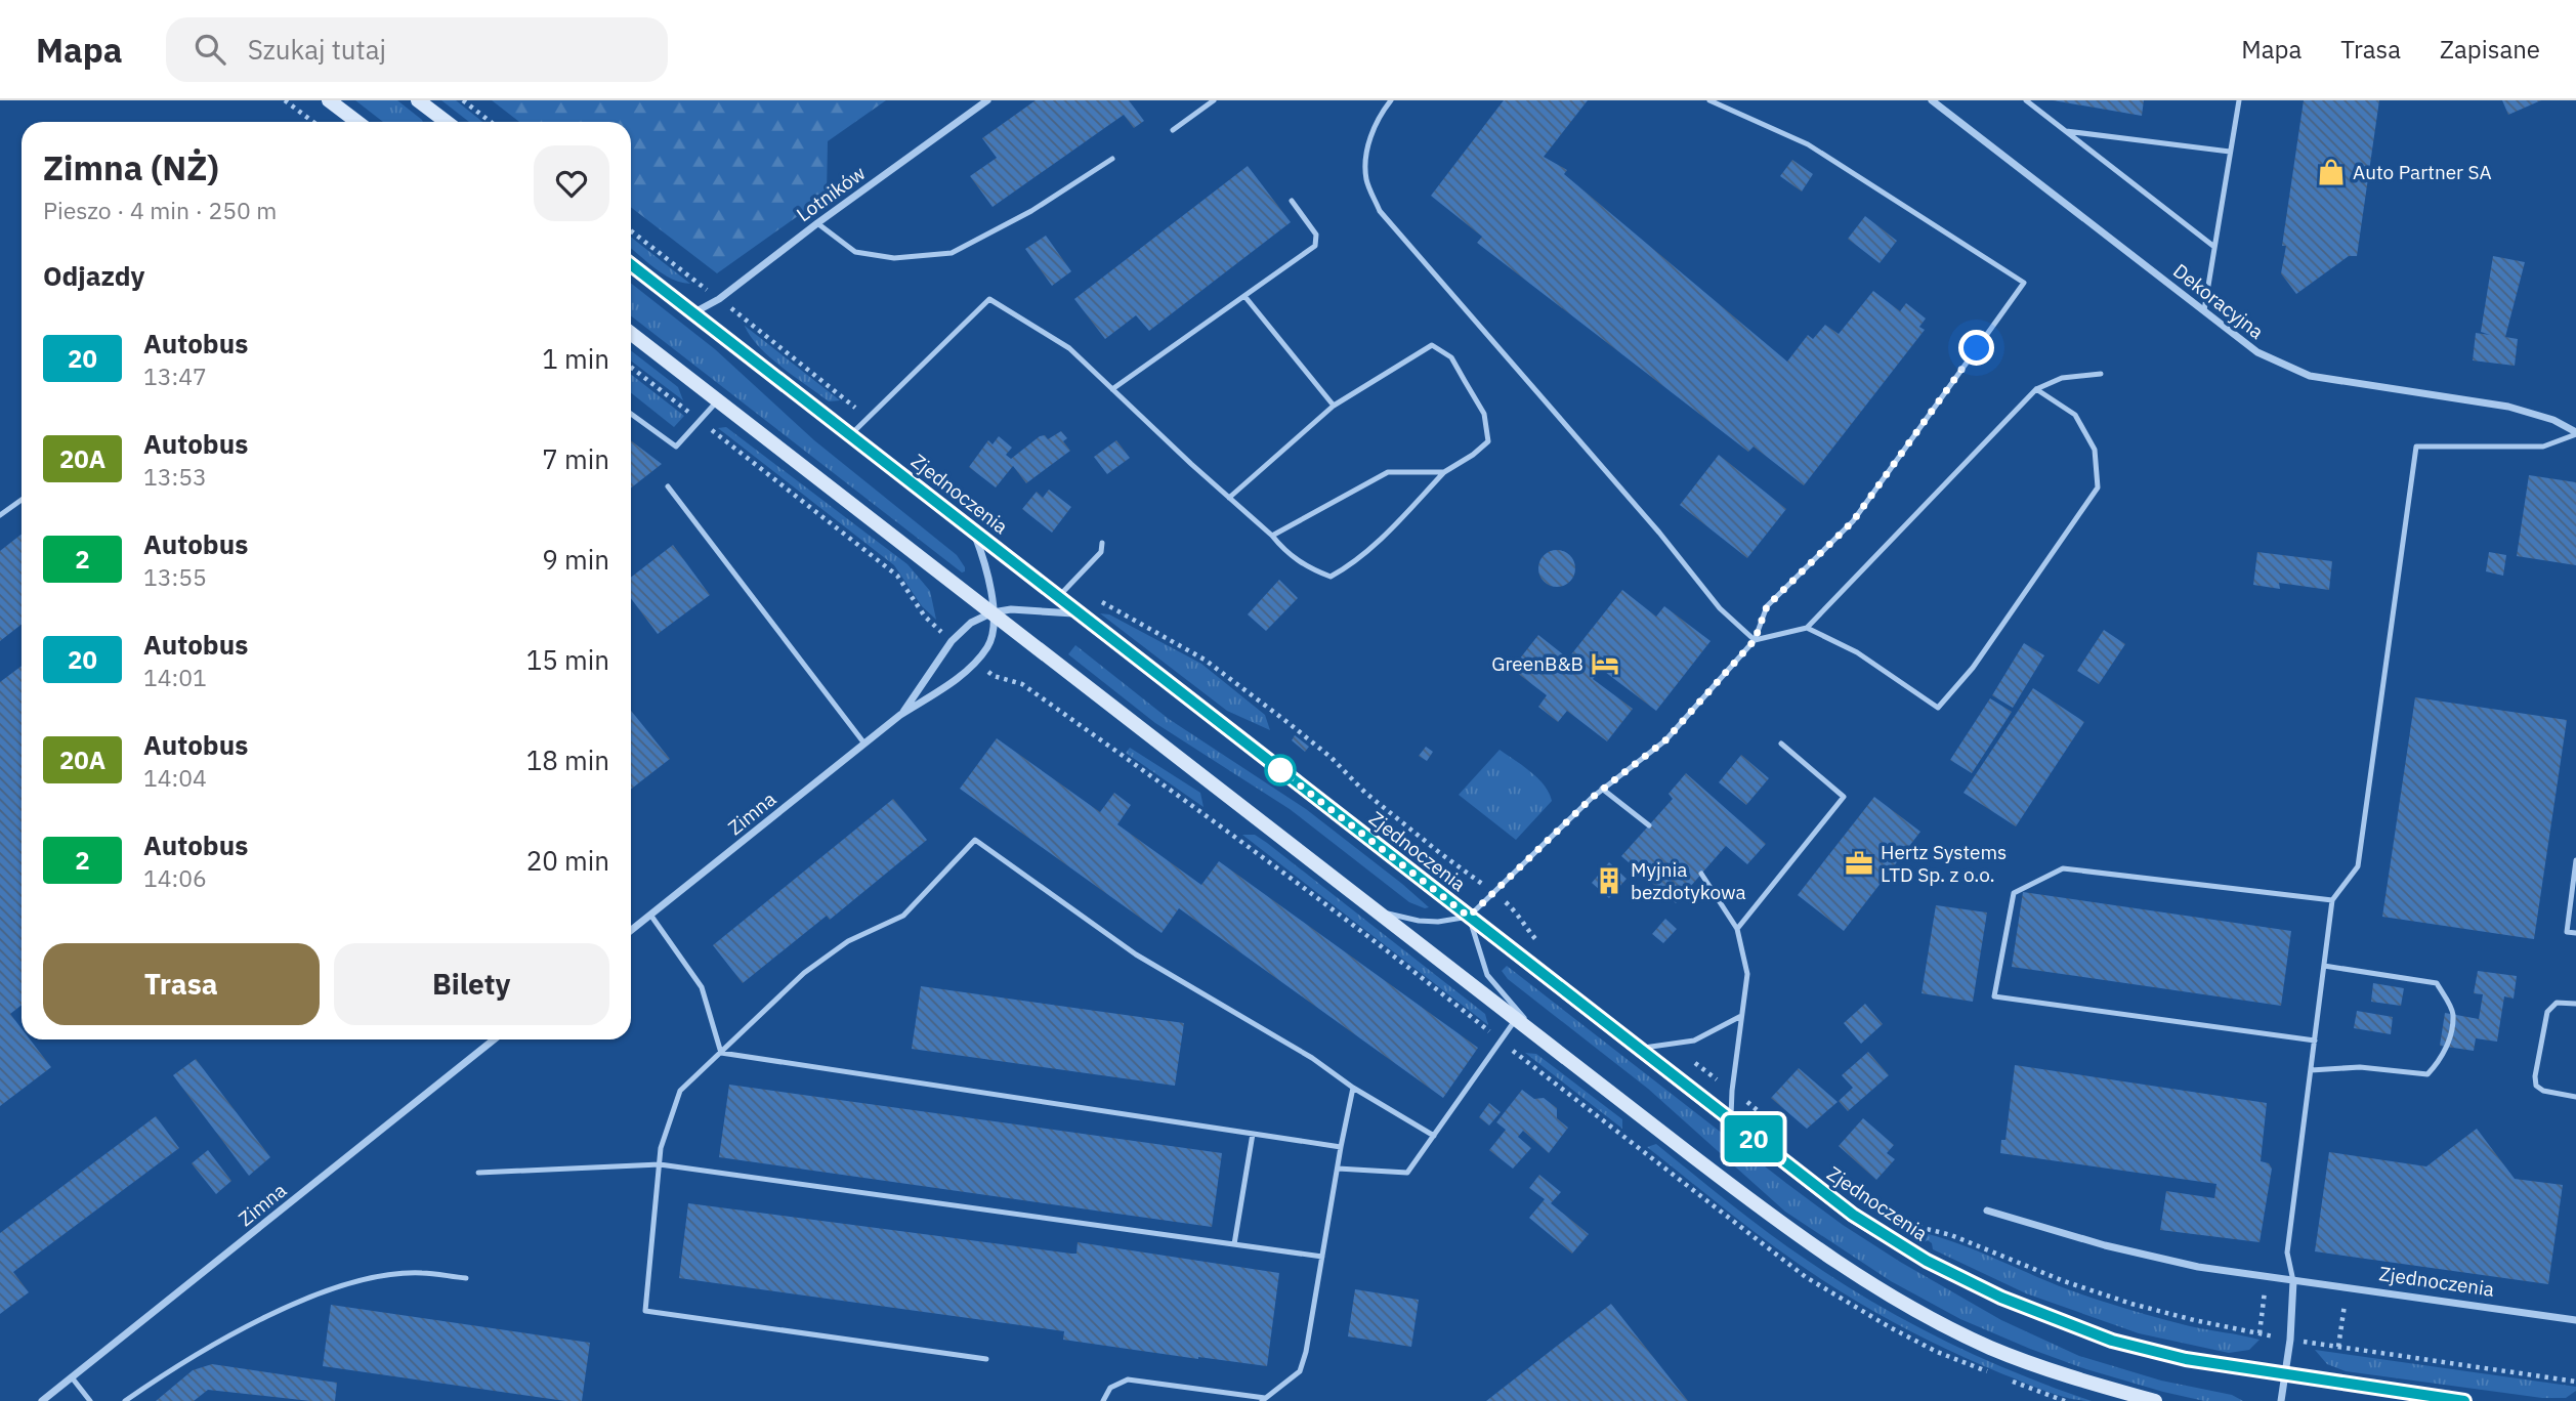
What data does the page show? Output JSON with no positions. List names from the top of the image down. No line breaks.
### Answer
{"streets":{"main road":["Zjednoczenia"],"street":["Lotników","Dekoracyjna","Zimna"]},"crossings":[["Lotników","Zjednoczenia"],["Zjednoczenia","Zimna"]],"places":{"shop":["Auto Partner SA"],"hotel":["GreenB&B"],"office":["Hertz Systems LTD Sp. z o.o."],"building":["Myjnia bezdotykowa"]},"lines":["bus line 20"],"page":{"header":"Mapa","search":"Szukaj tutaj","nav":["Mapa","Trasa","Zapisane"],"on_map":"20","heading":[["Zimna (NŻ)","Pieszo · 4 min · 250 m"],"Odjazdy"],"list":[{"mark":"20","name":"Autobus","note":"13:47","value":"1 min"},{"mark":"20A","name":"Autobus","note":"13:53","value":"7 min"},{"mark":"2","name":"Autobus","note":"13:55","value":"9 min"},{"mark":"20","name":"Autobus","note":"14:01","value":"15 min"},{"mark":"20A","name":"Autobus","note":"14:04","value":"18 min"},{"mark":"2","name":"Autobus","note":"14:06","value":"20 min"}],"buttons":["Trasa","Bilety"]}}
